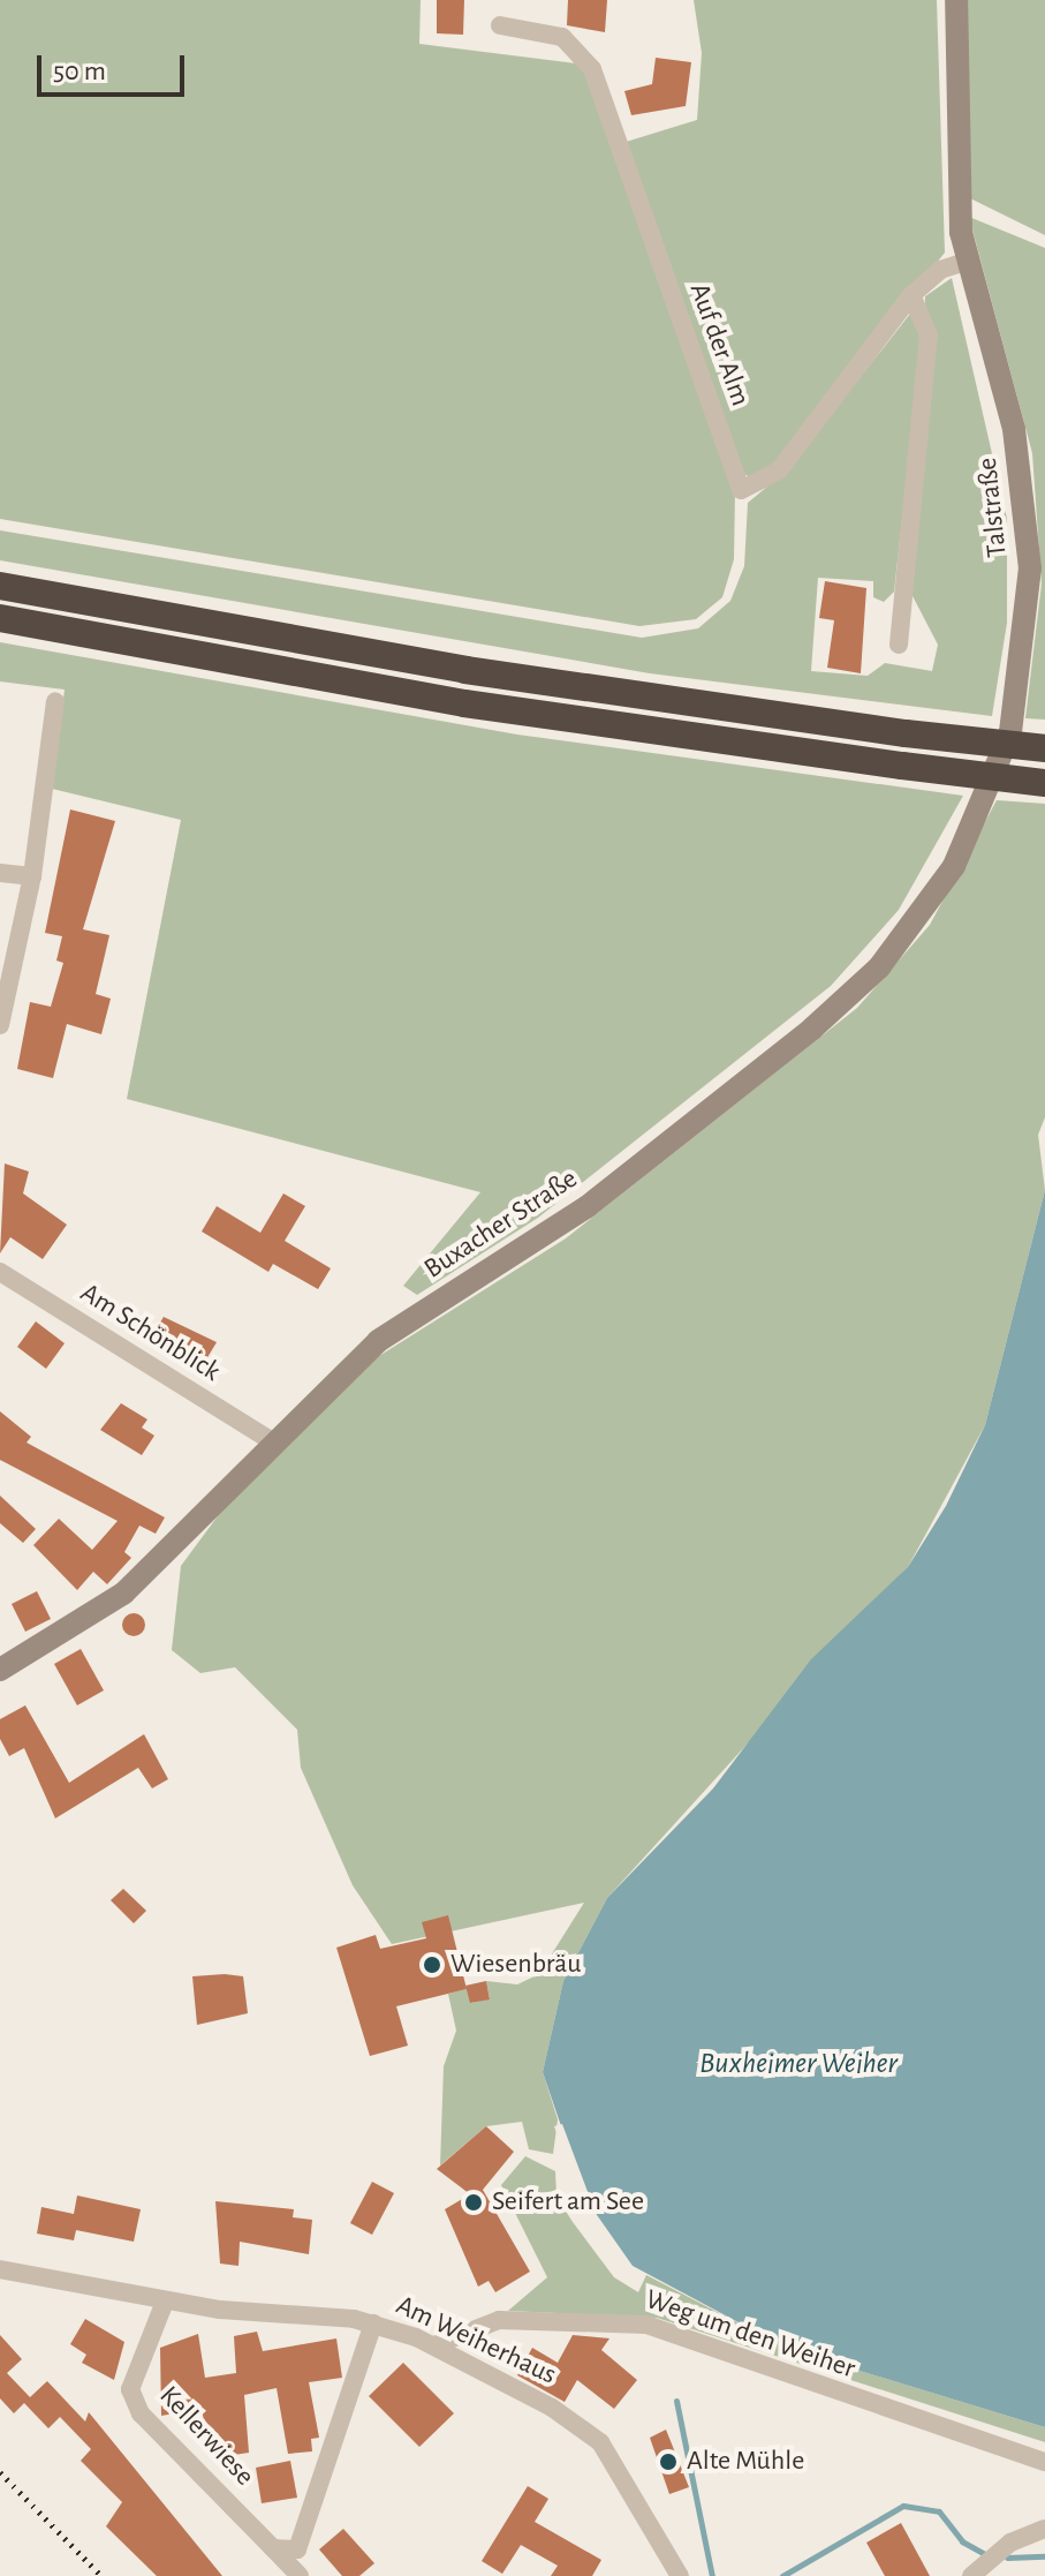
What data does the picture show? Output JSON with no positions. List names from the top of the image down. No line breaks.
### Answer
{"streets":{"street":["Auf der Alm","Talstraße","Buxacher Straße","Am Schönblick","Weg um den Weiher","Am Weiherhaus","Kellerwiese"]},"crossings":[["Auf der Alm","Talstraße"],["Talstraße","Buxacher Straße"],["Buxacher Straße","Am Schönblick"],["Weg um den Weiher","Am Weiherhaus"],["Am Weiherhaus","Kellerwiese"]],"water":["Buxheimer Weiher"],"places":["Wiesenbräu","Seifert am See","Alte Mühle"],"scale_bar":"50 m"}
